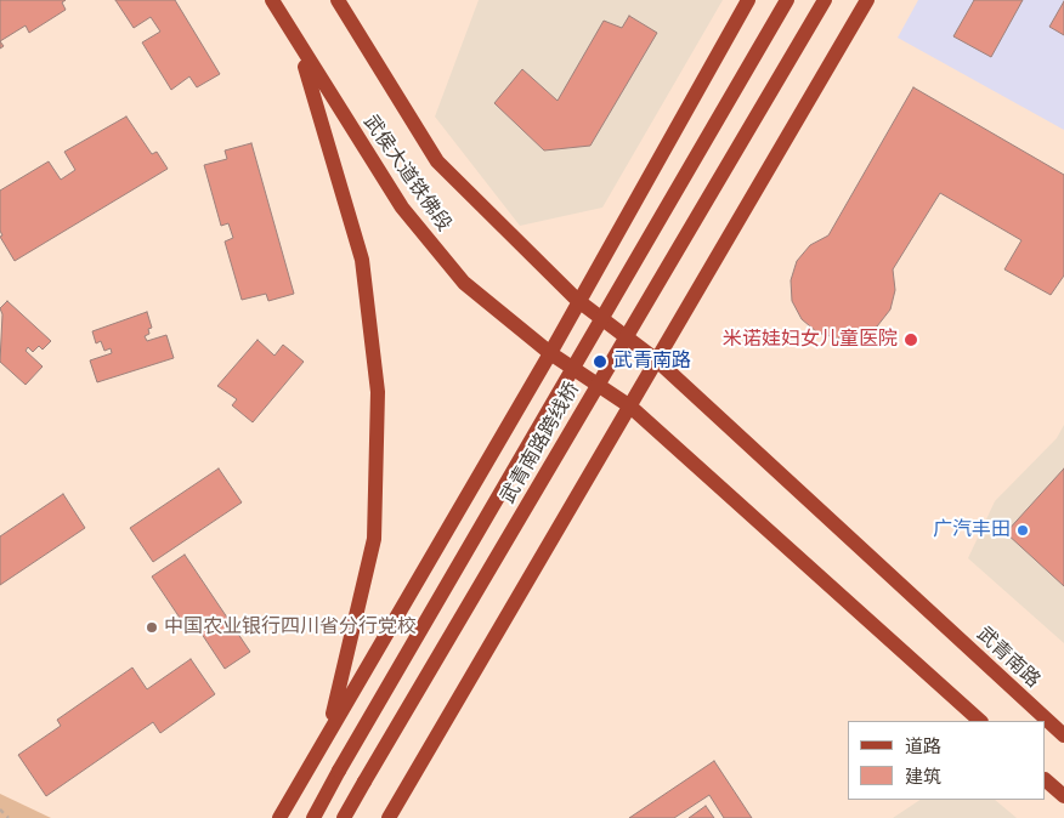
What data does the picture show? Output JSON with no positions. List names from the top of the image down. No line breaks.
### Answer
{"streets":{"main road":["武侯大道铁佛段","武青南路跨线桥","武青南路"]},"crossings":[["武侯大道铁佛段","武青南路"]],"places":["米诺娃妇女儿童医院","武青南路","广汽丰田","中国农业银行四川省分行党校"],"legend":["道路","建筑"]}
